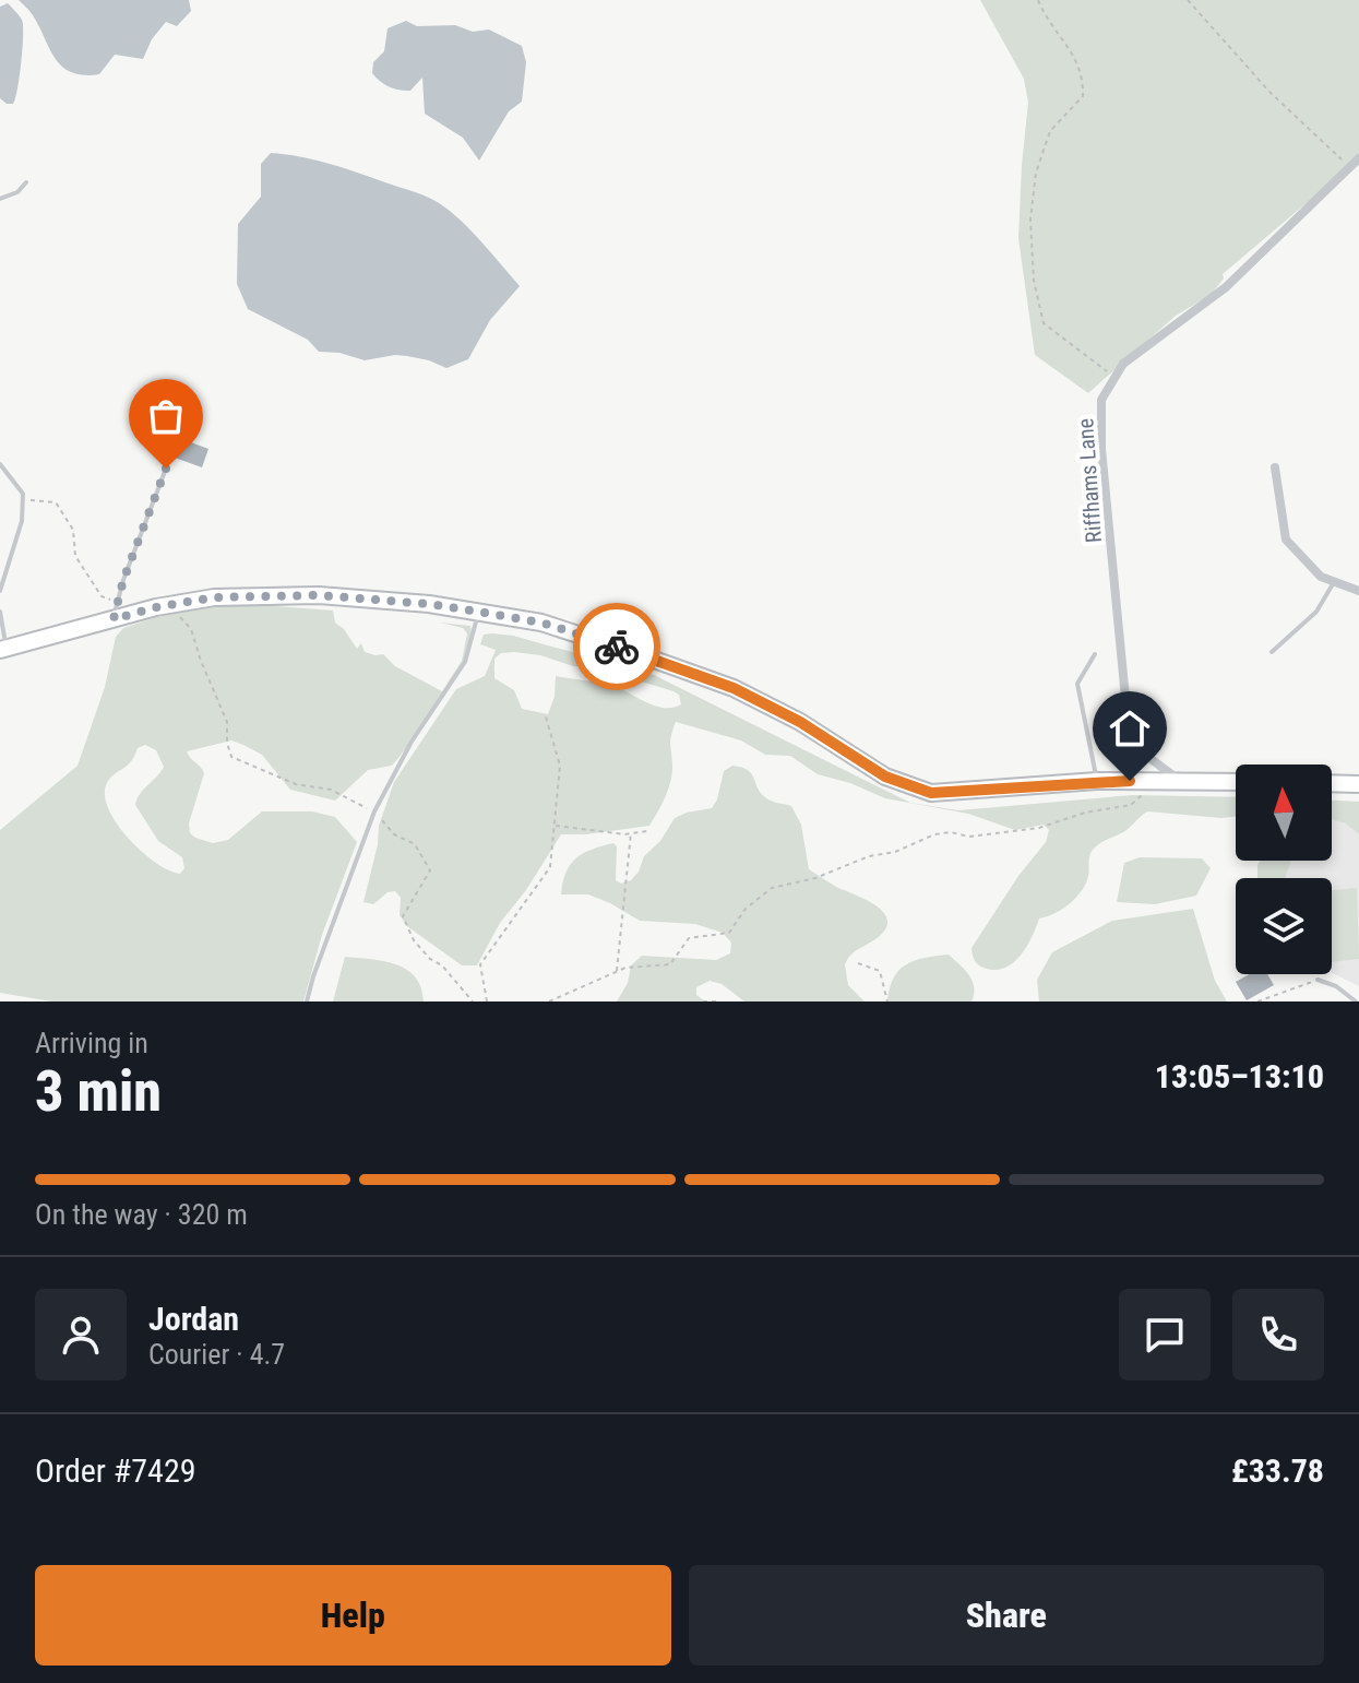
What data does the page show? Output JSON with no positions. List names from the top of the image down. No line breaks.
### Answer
{"streets":{"street":["Riffhams Lane"]},"north":"top","page":{"heading":["3 min","Arriving in","13:05–13:10"],"panel":["Jordan","Courier · 4.7","Order #7429","£33.78"],"bar":"On the way · 320 m","buttons":["Help","Share"]}}
